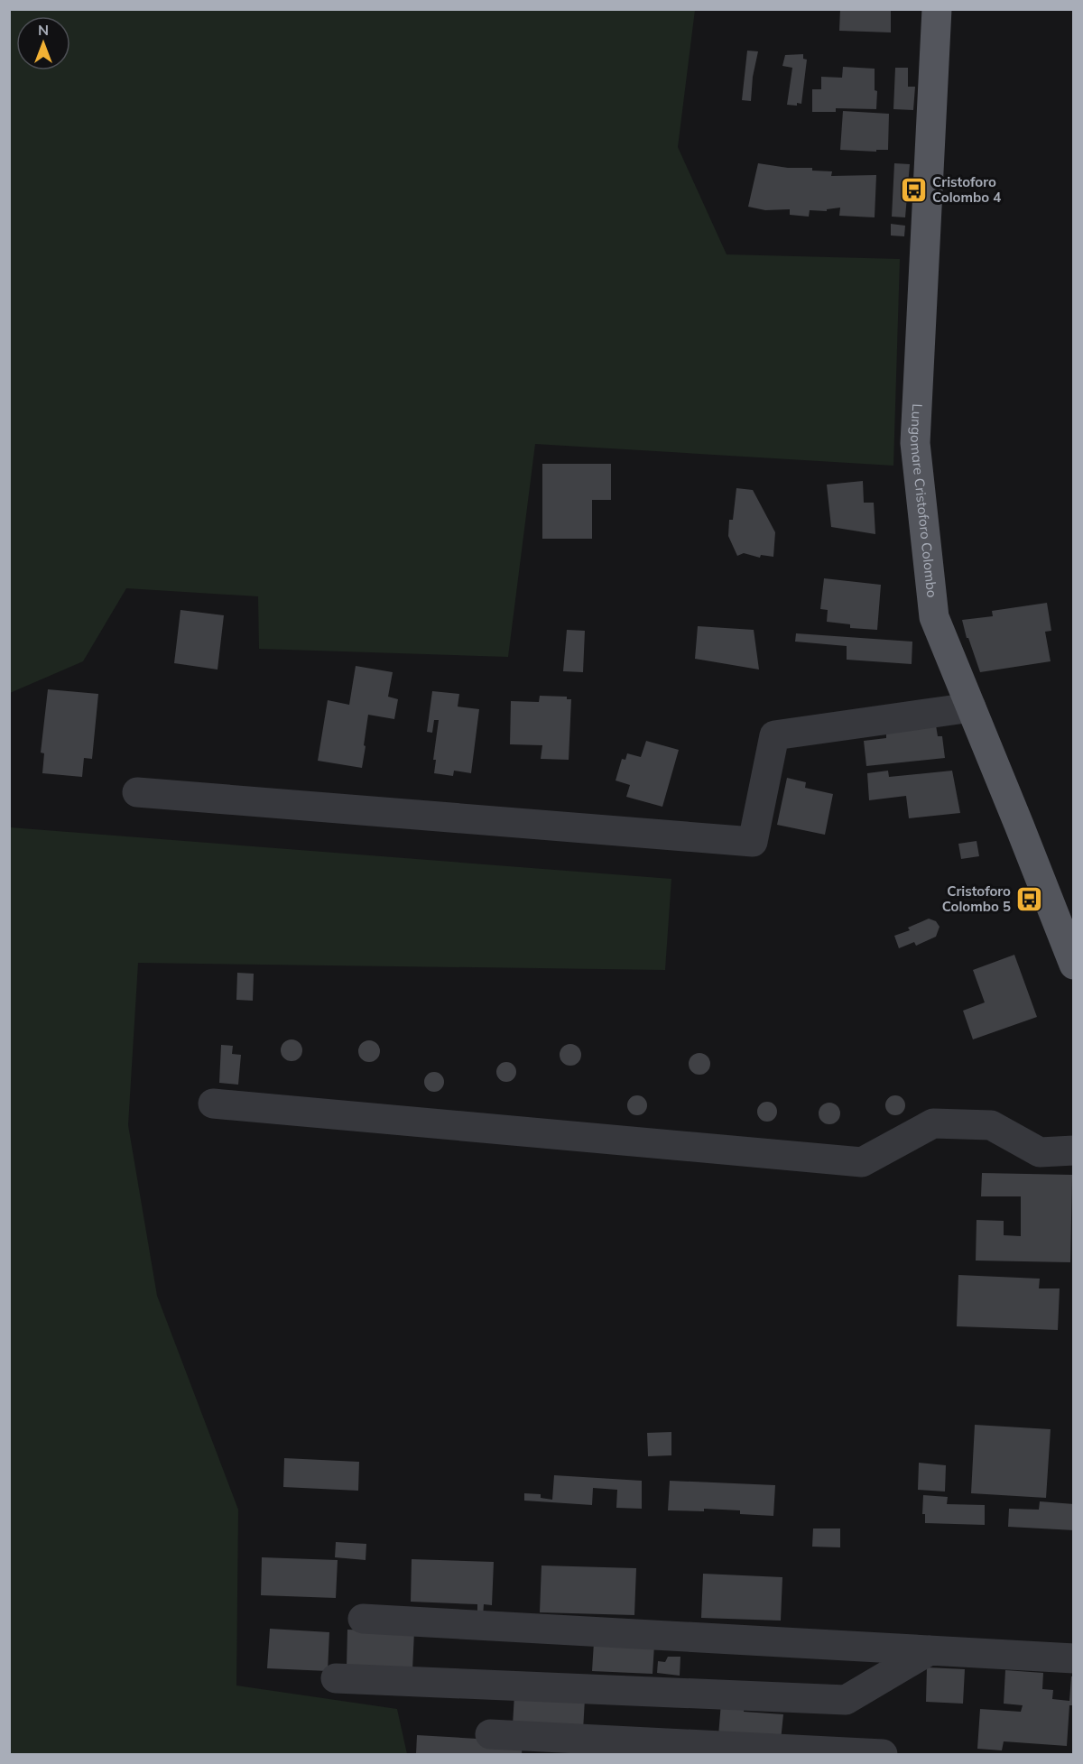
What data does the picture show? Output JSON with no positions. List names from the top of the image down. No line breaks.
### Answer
{"streets":{"main road":["Lungomare Cristoforo Colombo"]},"places":{"bus stop":["Cristoforo Colombo 4","Cristoforo Colombo 5"]},"north":"top"}
